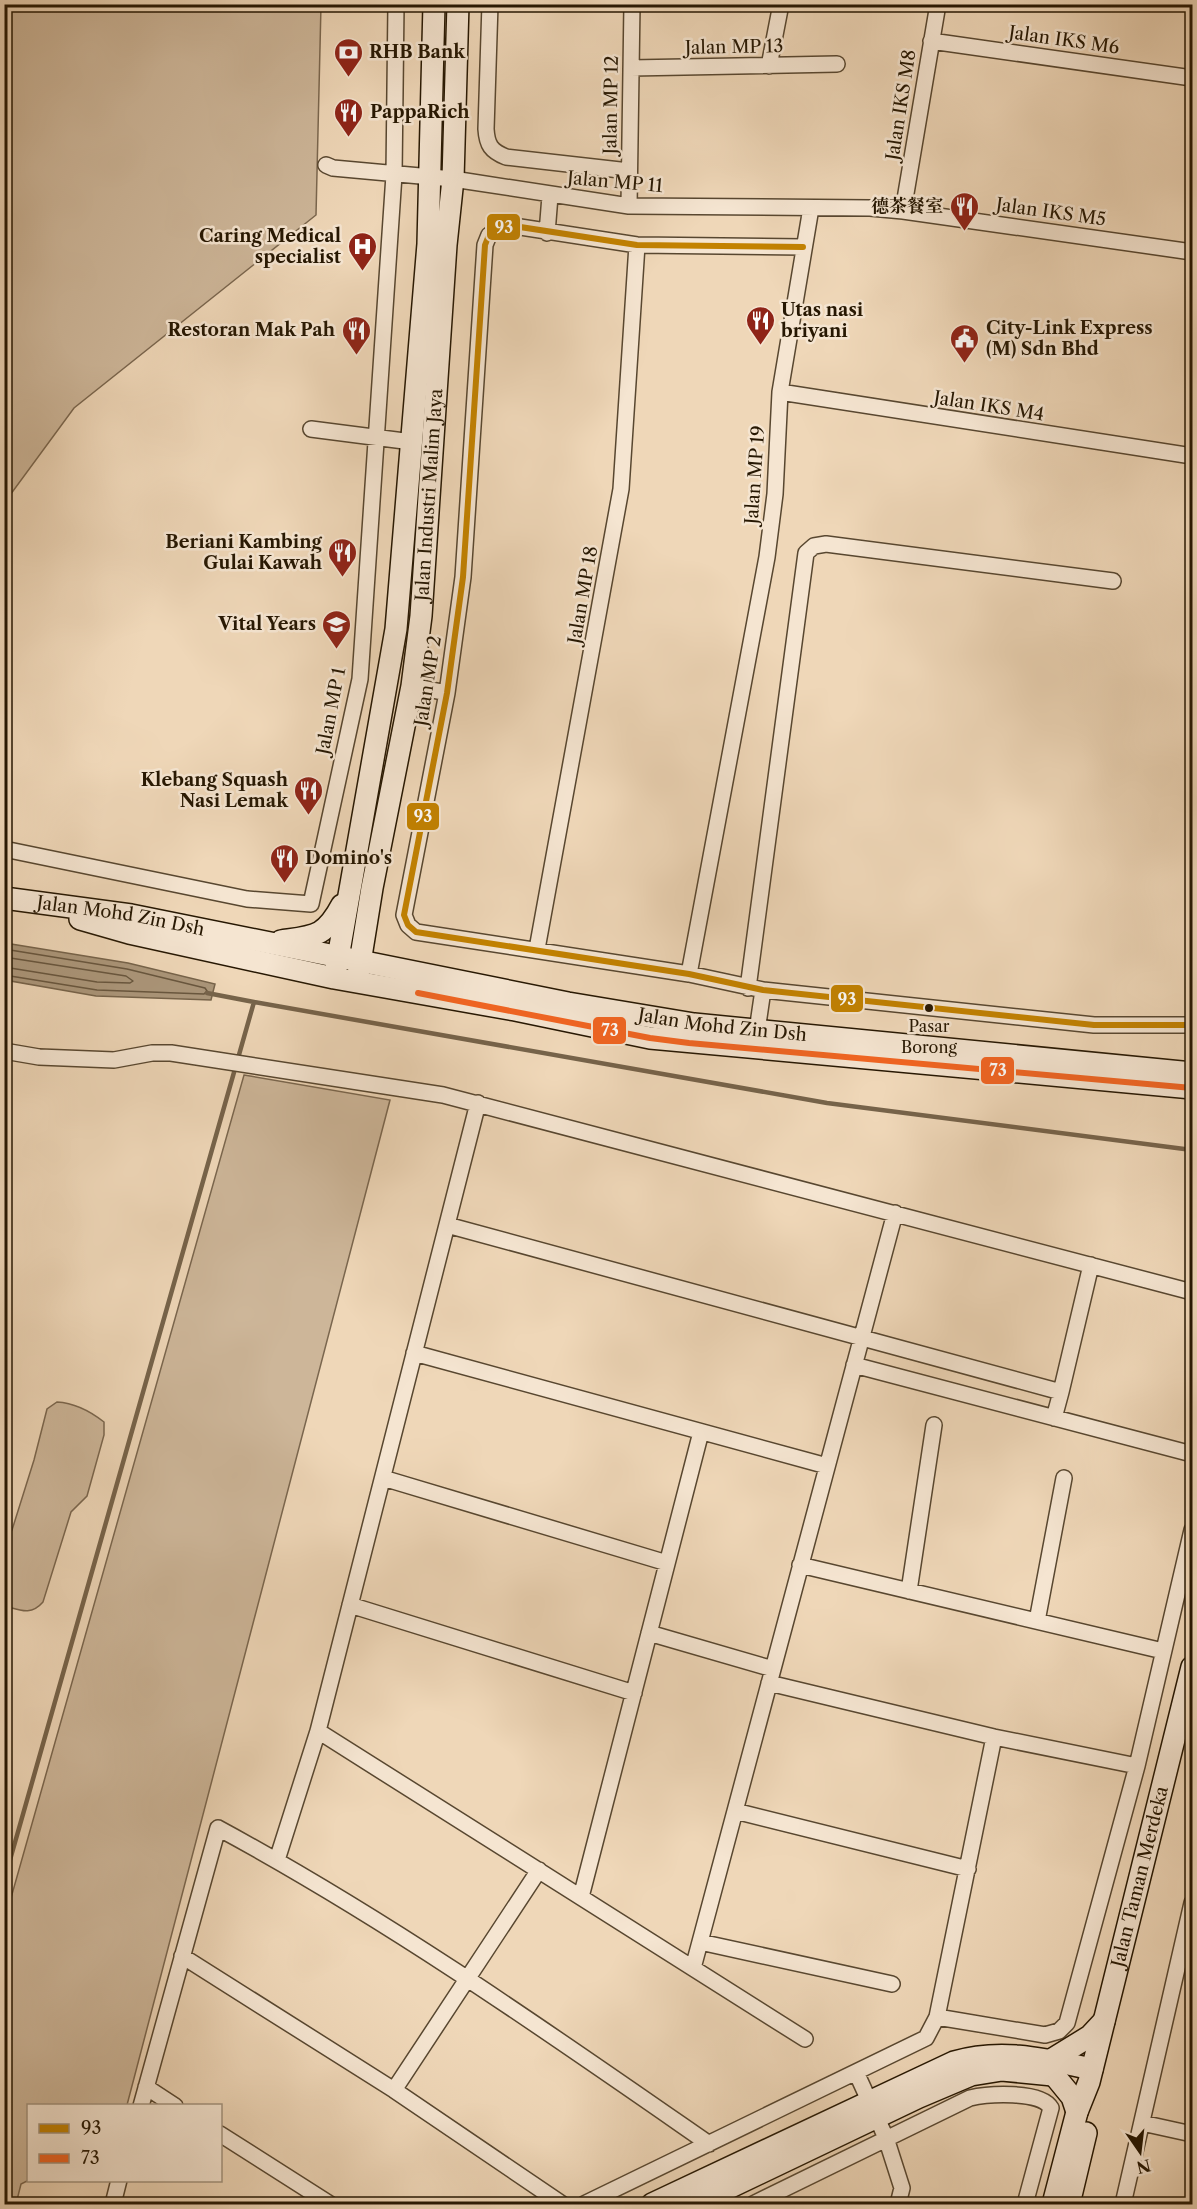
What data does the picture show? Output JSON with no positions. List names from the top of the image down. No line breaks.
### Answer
{"streets":{"main road":["Jalan Industri Malim Jaya","Jalan Mohd Zin Dsh","Jalan Taman Merdeka"],"street":["Jalan IKS M6","Jalan MP 13","Jalan MP 12","Jalan IKS M8","Jalan MP 11","Jalan IKS M5","Jalan IKS M4","Jalan MP 19","Jalan MP 18","Jalan MP 2","Jalan MP 1"]},"crossings":[["Jalan IKS M6","Jalan IKS M8"],["Jalan MP 13","Jalan MP 12"],["Jalan MP 12","Jalan MP 11"],["Jalan IKS M8","Jalan MP 11"],["Jalan IKS M8","Jalan IKS M5"],["Jalan MP 11","Jalan IKS M5"],["Jalan MP 11","Jalan MP 19"],["Jalan MP 11","Jalan Industri Malim Jaya"],["Jalan MP 11","Jalan MP 1"],["Jalan IKS M4","Jalan MP 19"],["Jalan Industri Malim Jaya","Jalan Mohd Zin Dsh"],["Jalan MP 18","Jalan MP 2"]],"places":{"bank":["RHB Bank"],"restaurant":["PappaRich","德茶餐室","Utas nasi briyani","Restoran Mak Pah","Beriani Kambing Gulai Kawah","Klebang Squash Nasi Lemak","Domino's"],"hospital":["Caring Medical specialist"],"public building":["City-Link Express (M) Sdn Bhd"],"school or university":["Vital Years"],"other":["Pasar Borong"]},"lines":["transit line 93","transit line 73"],"legend":["93","73"],"north":"bottom"}
